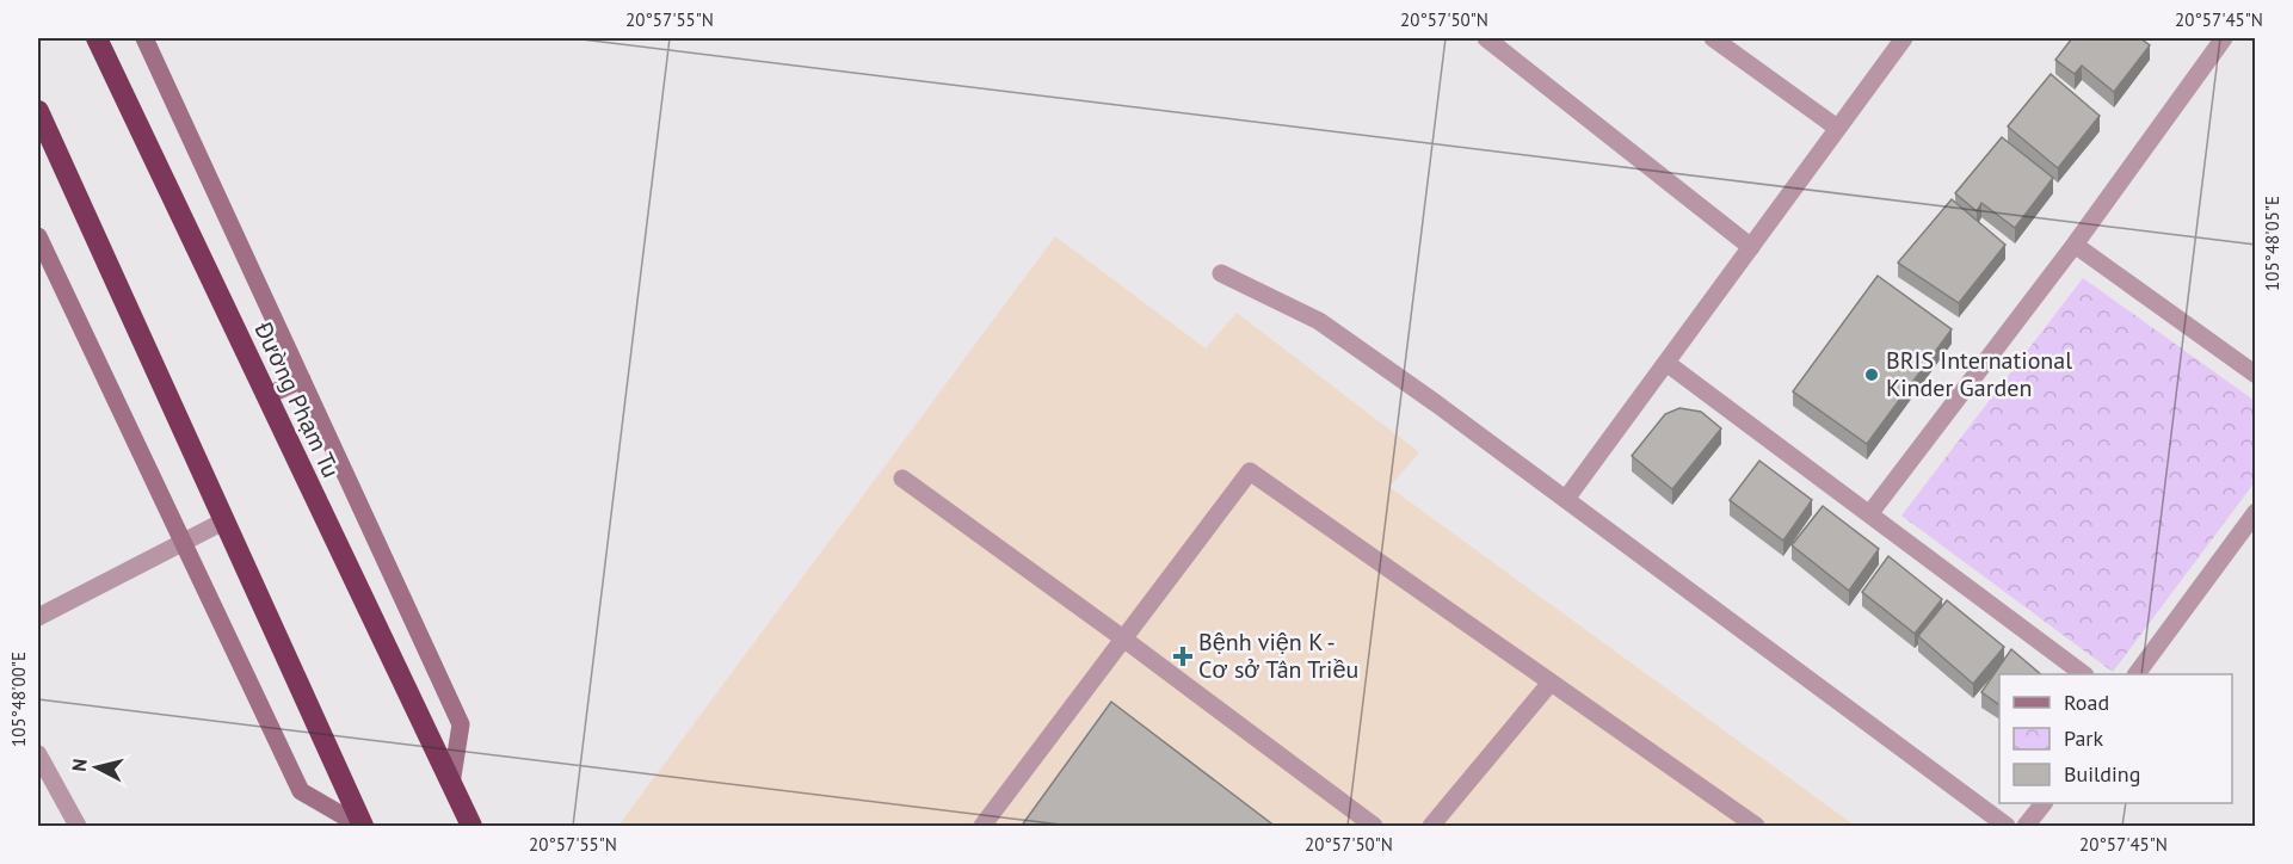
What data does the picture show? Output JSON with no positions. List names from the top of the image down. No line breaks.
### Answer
{"streets":{"highway":["Đường Phạm Tu"]},"places":{"other":["BRIS International Kinder Garden"],"health":["Bệnh viện K - Cơ sở Tân Triều"]},"legend":["Road","Park","Building"],"north":"left","coordinates":["20°57'55\"N","20°57'50\"N","20°57'45\"N","105°48'05\"E","105°48'00\"E"]}
